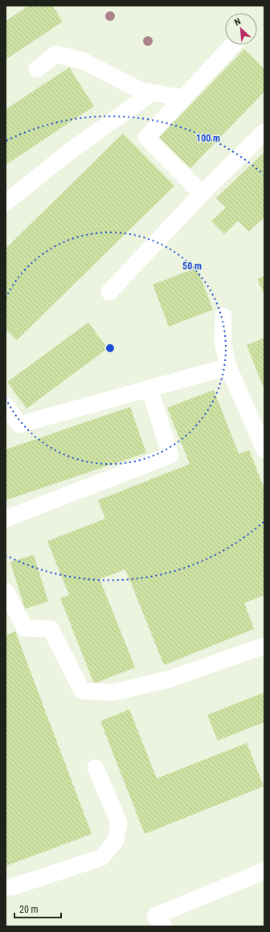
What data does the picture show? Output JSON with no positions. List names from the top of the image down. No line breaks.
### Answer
{"scale_bar":"20 m","north":"top left","rings":["100 m","50 m"]}
